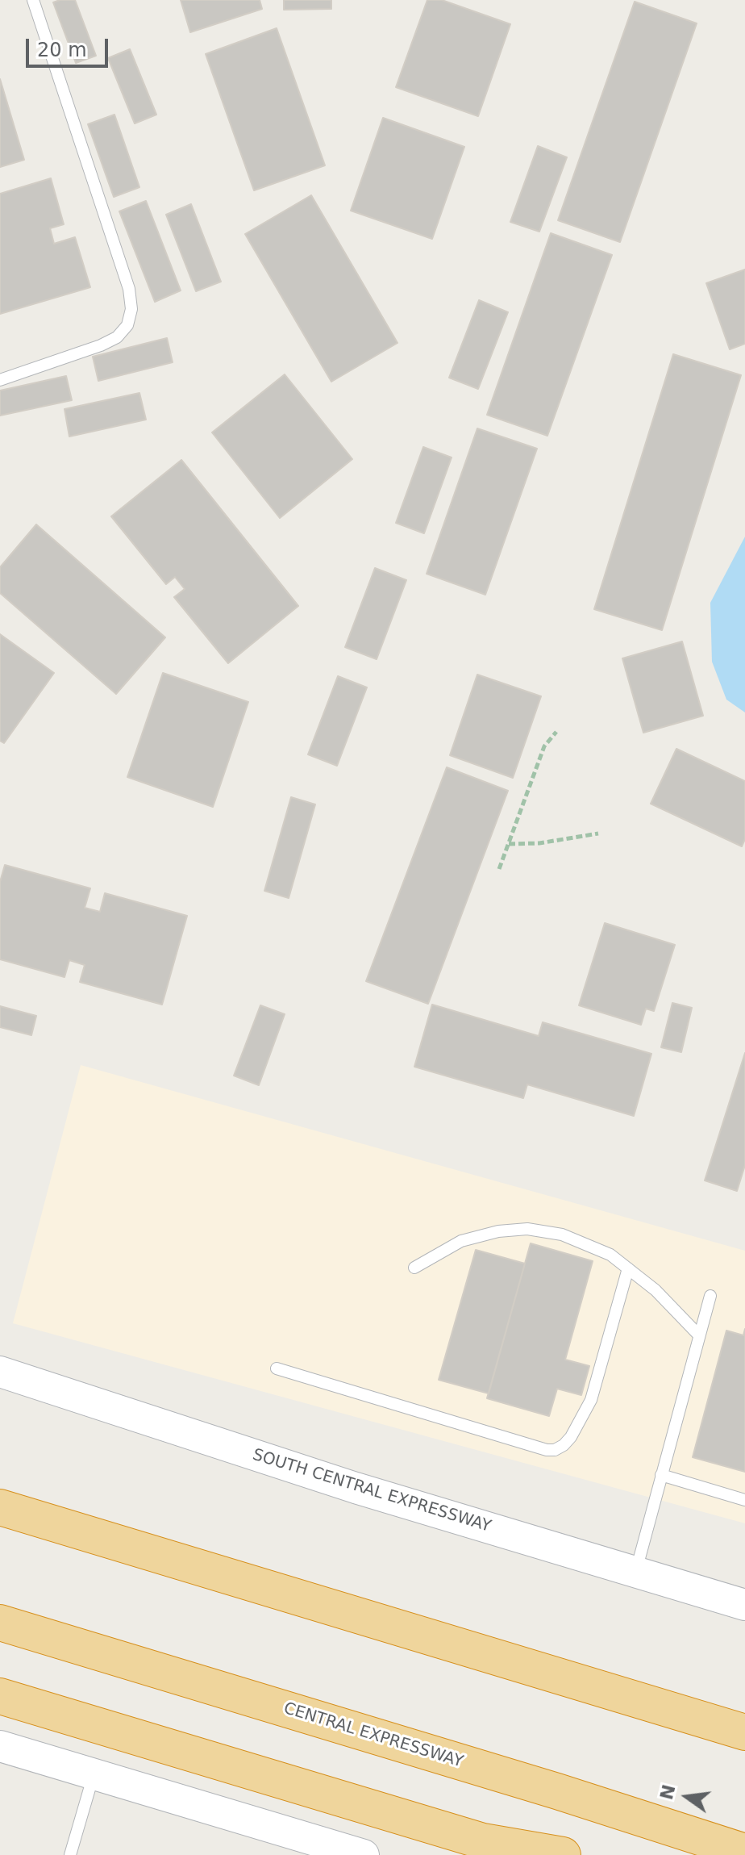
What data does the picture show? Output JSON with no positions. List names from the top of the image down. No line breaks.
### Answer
{"streets":{"highway":["CENTRAL EXPRESSWAY"],"main road":["SOUTH CENTRAL EXPRESSWAY"]},"scale_bar":"20 m","north":"left"}
